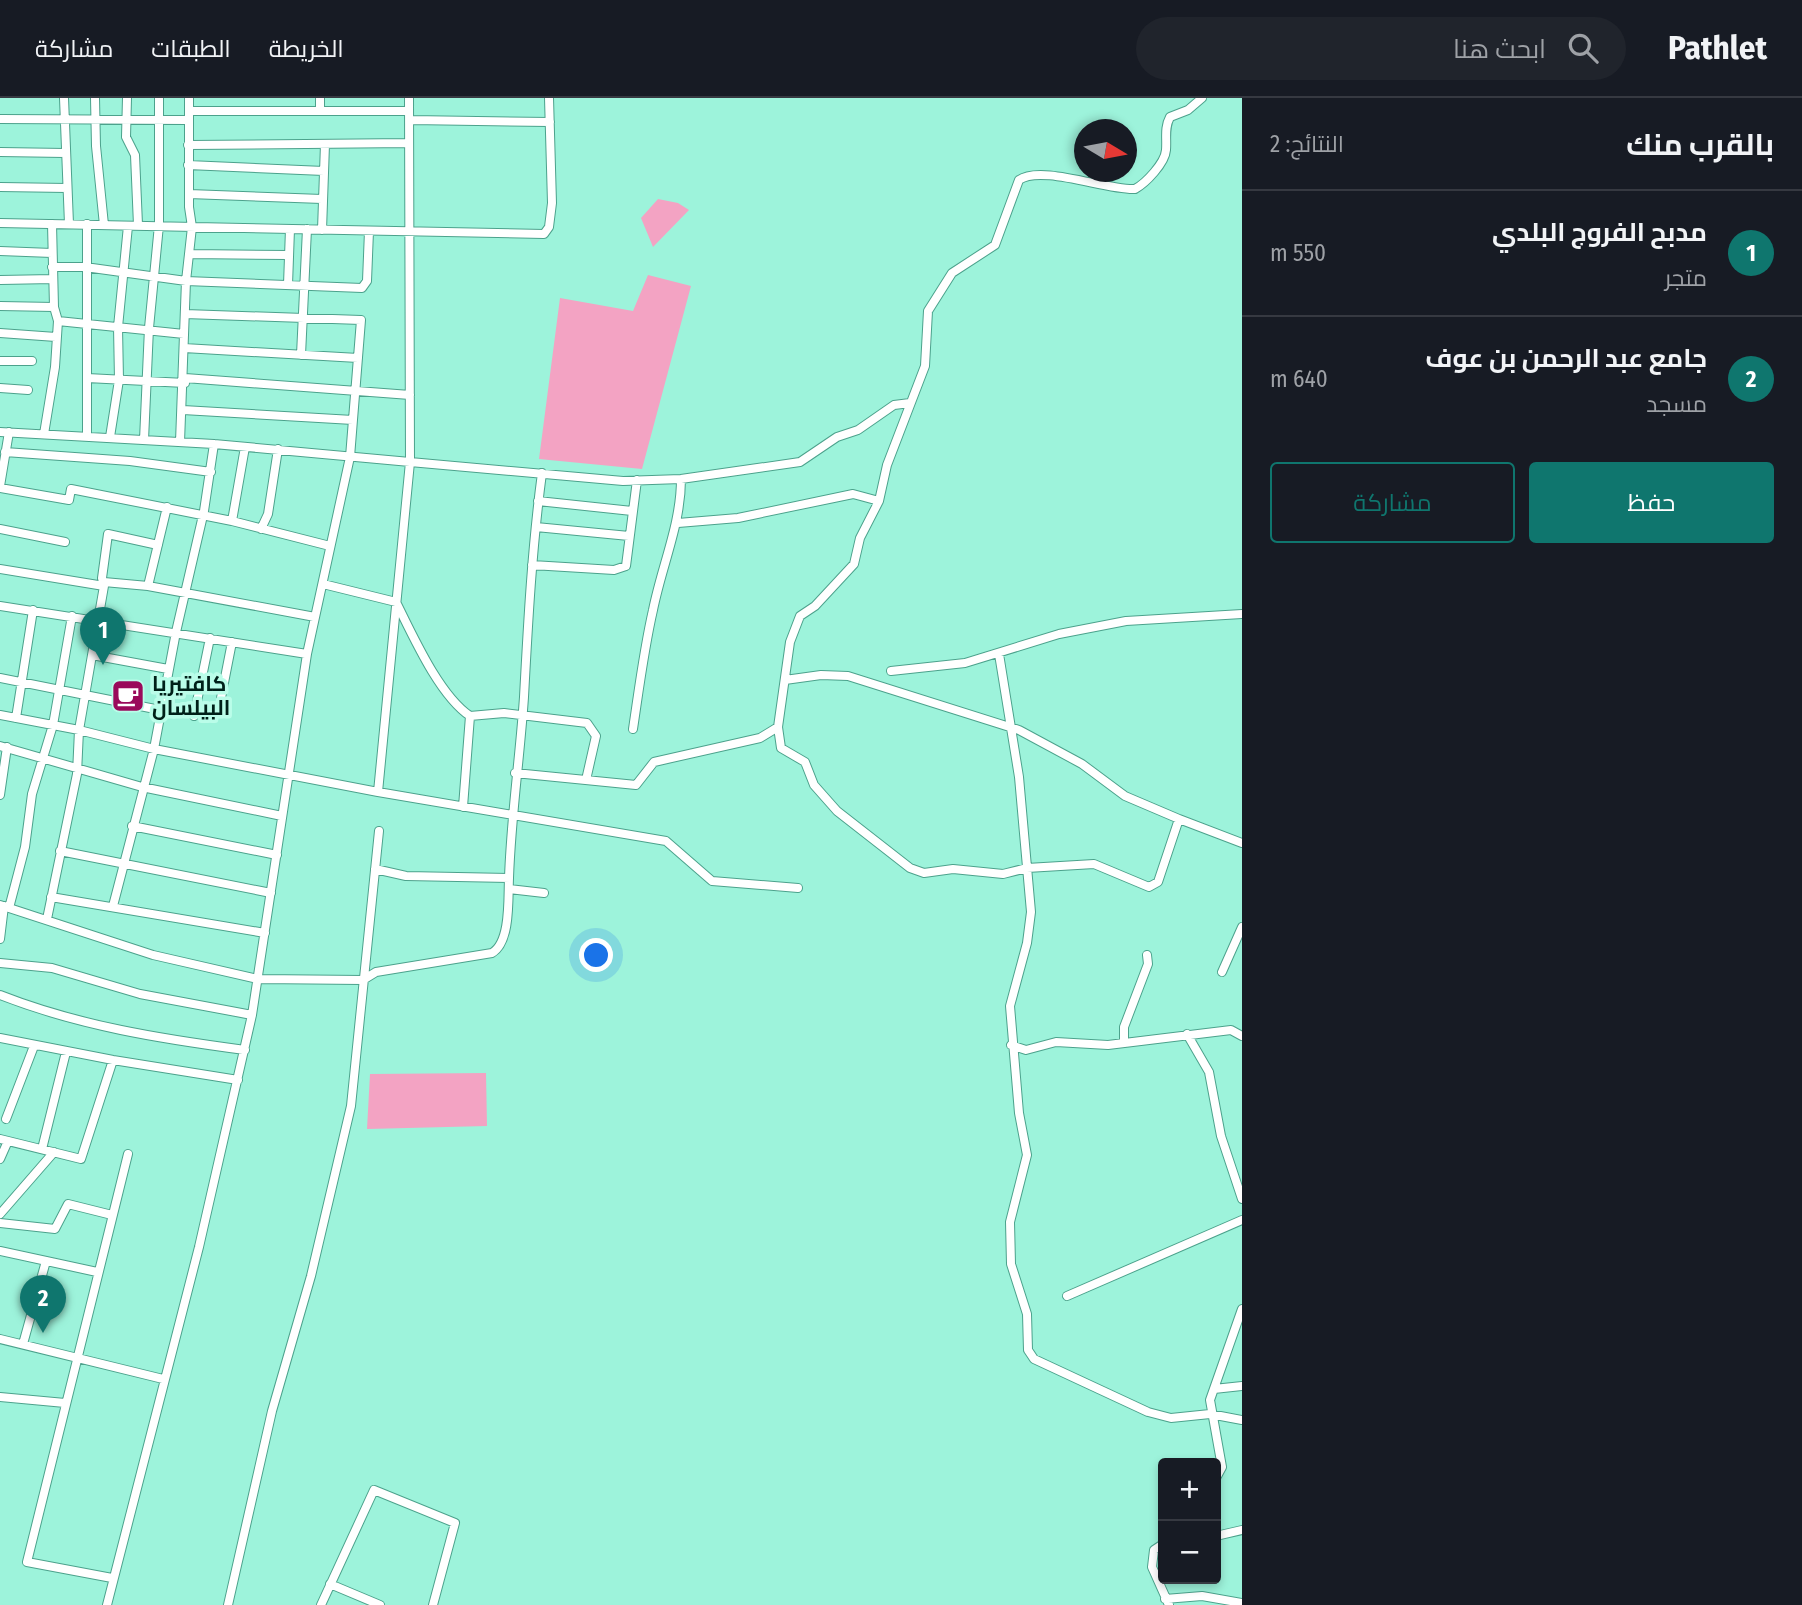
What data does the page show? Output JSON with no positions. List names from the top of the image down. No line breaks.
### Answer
{"places":{"cafe":["كافتيريا البيلسان"]},"north":"right","page":{"header":"Pathlet","search":"ابحث هنا","nav":["الخريطة","الطبقات","مشاركة"],"heading":["بالقرب منك","النتائج: 2"],"list":[{"mark":"1","name":"مدبح الفروج البلدي","note":"متجر","value":"550 m"},{"mark":"2","name":"جامع عبد الرحمن بن عوف","note":"مسجد","value":"640 m"}],"buttons":["حفظ","مشاركة"],"pins":["1","2"],"map_buttons":["+","−"]}}
